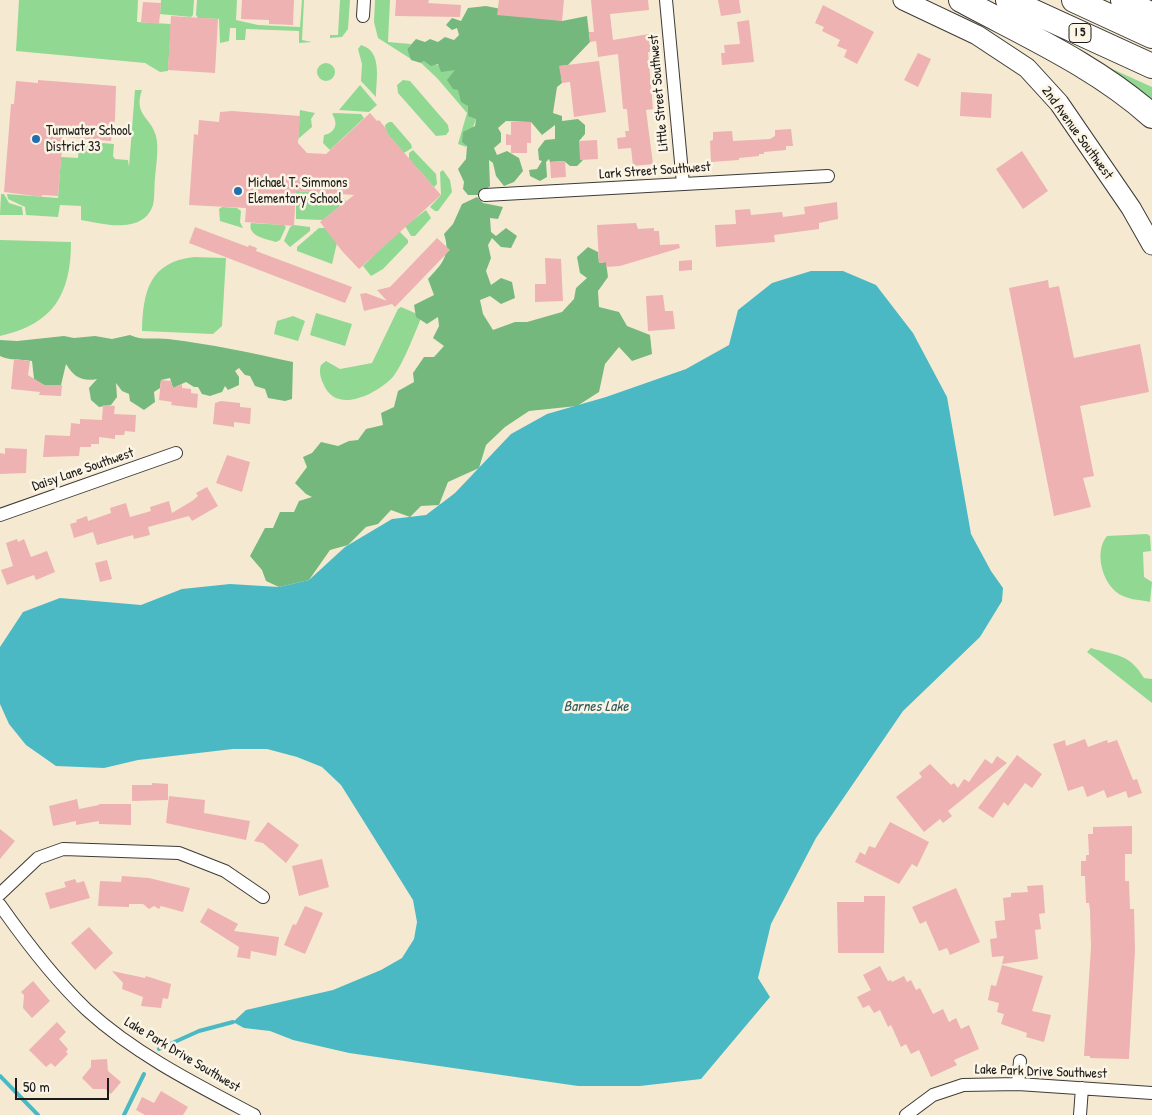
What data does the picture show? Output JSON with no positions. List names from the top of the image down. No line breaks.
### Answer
{"streets":{"highway":["I 5"],"street":["Little Street Southwest","2nd Avenue Southwest","Lark Street Southwest","Daisy Lane Southwest","Lake Park Drive Southwest"]},"crossings":[["Little Street Southwest","Lark Street Southwest"]],"water":["Barnes Lake"],"places":["Tumwater School District 33","Michael T. Simmons Elementary School"],"scale_bar":"50 m"}
